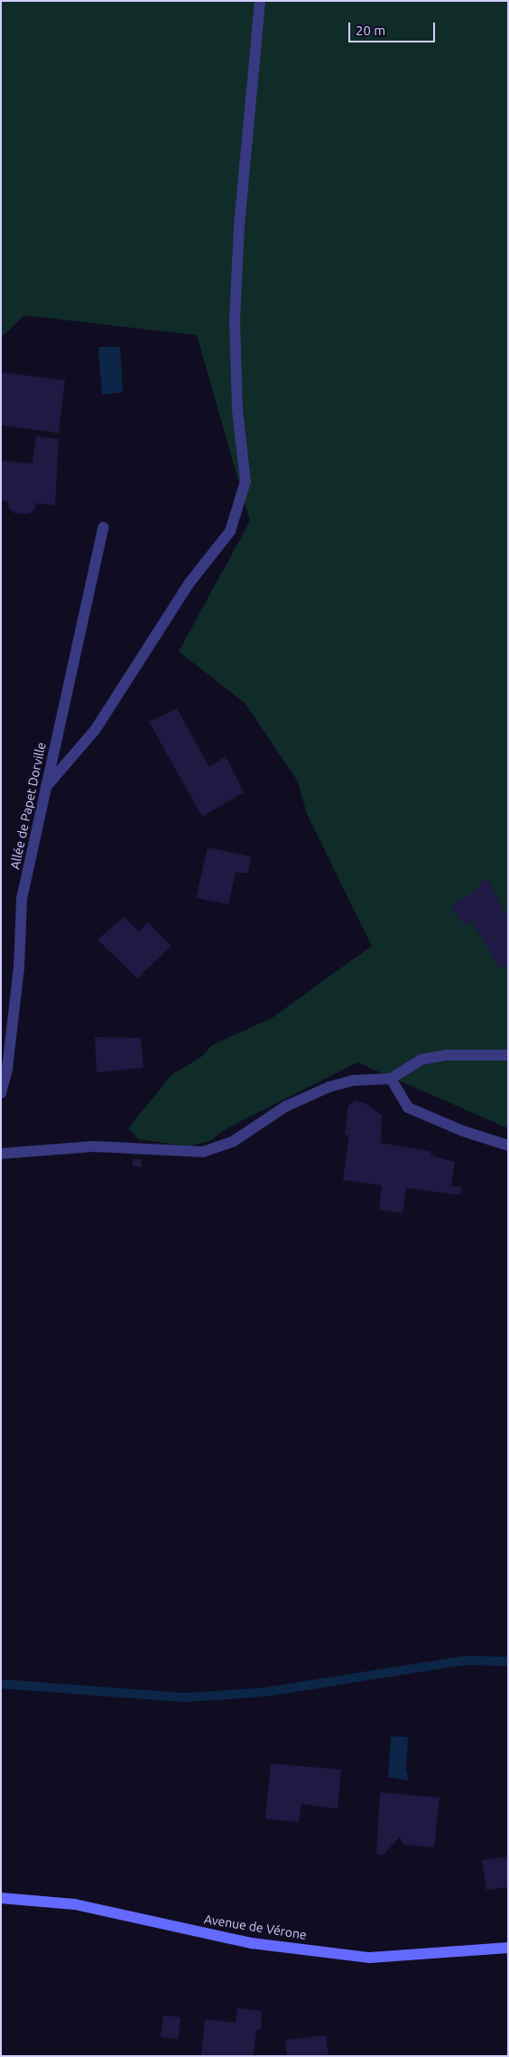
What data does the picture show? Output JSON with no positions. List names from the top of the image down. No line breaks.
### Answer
{"streets":{"main road":["Avenue de Vérone"],"lane":["Allée de Papet Dorville"]},"scale_bar":"20 m"}
